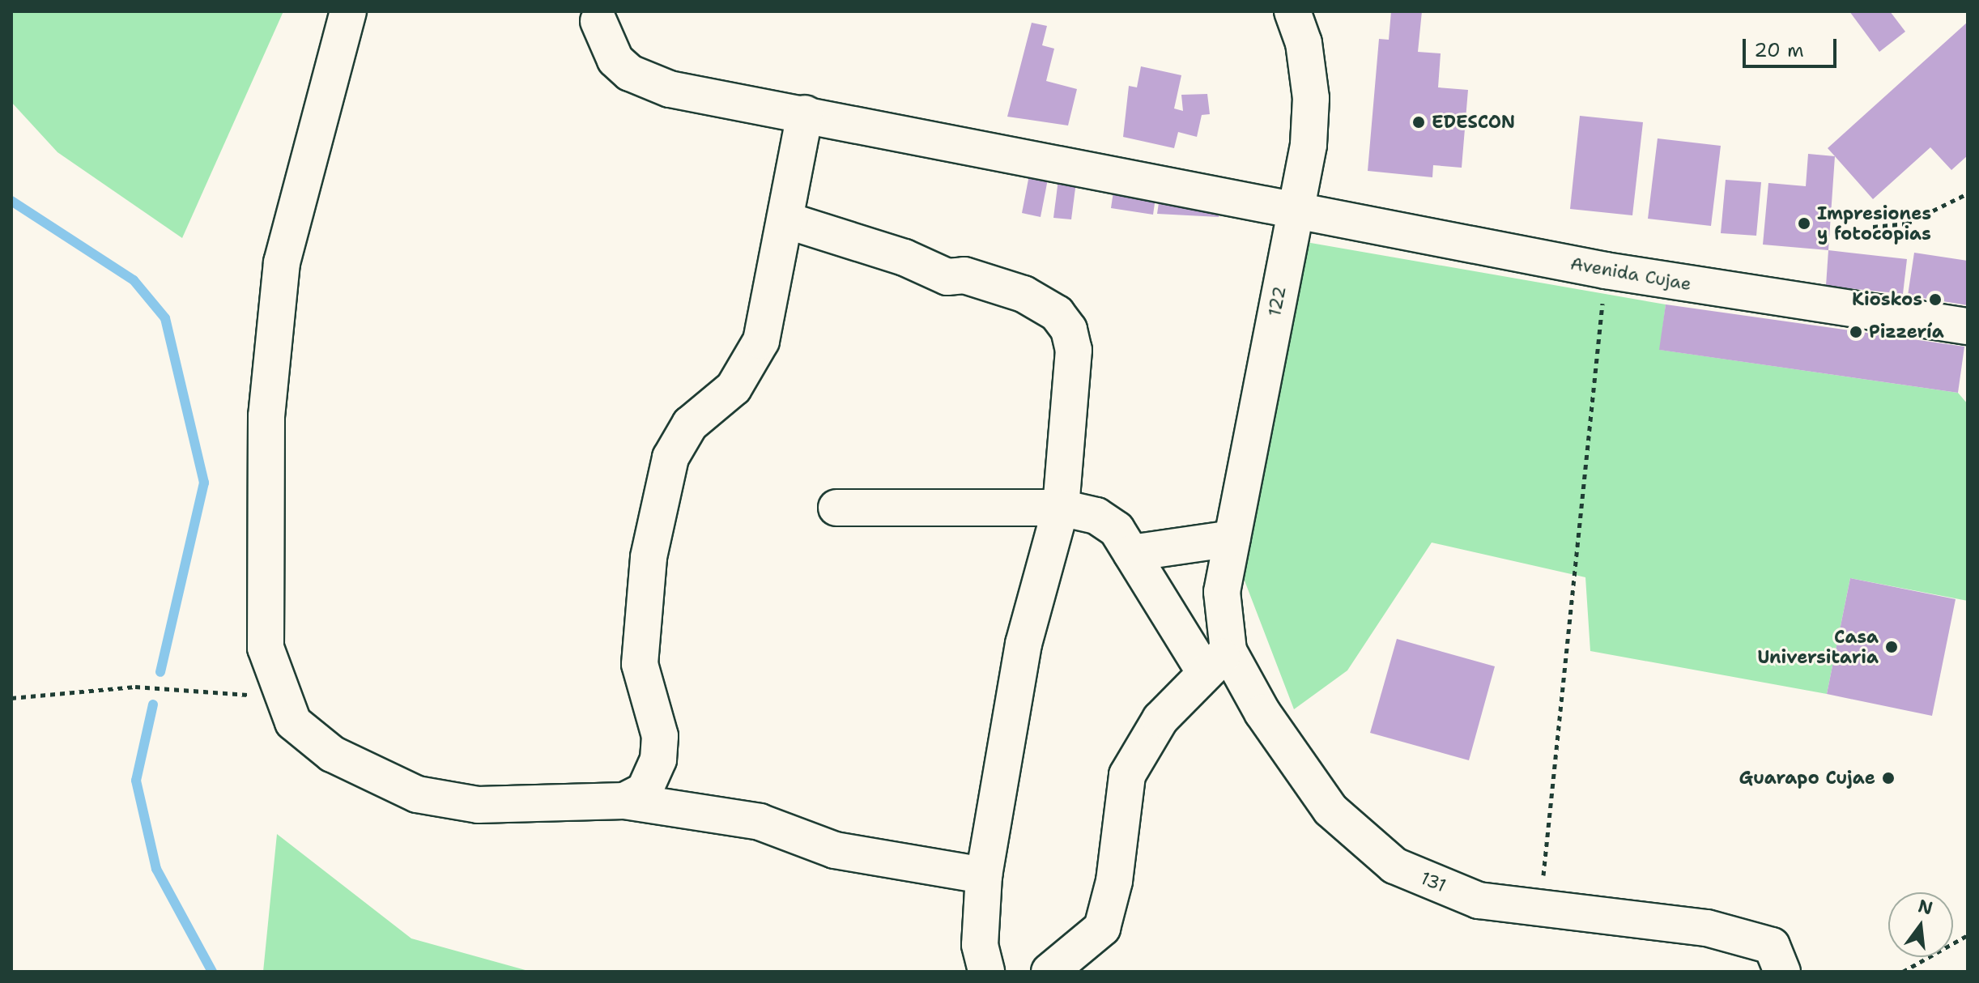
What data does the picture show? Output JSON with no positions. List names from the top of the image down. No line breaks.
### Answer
{"streets":{"street":["Avenida Cujae","122","131"]},"crossings":[["Avenida Cujae","122"],["122","131"]],"places":["EDESCON","Impresiones y fotocopias","Kioskos","Pizzería","Casa Universitaria","Guarapo Cujae"],"scale_bar":"20 m","north":"top"}
